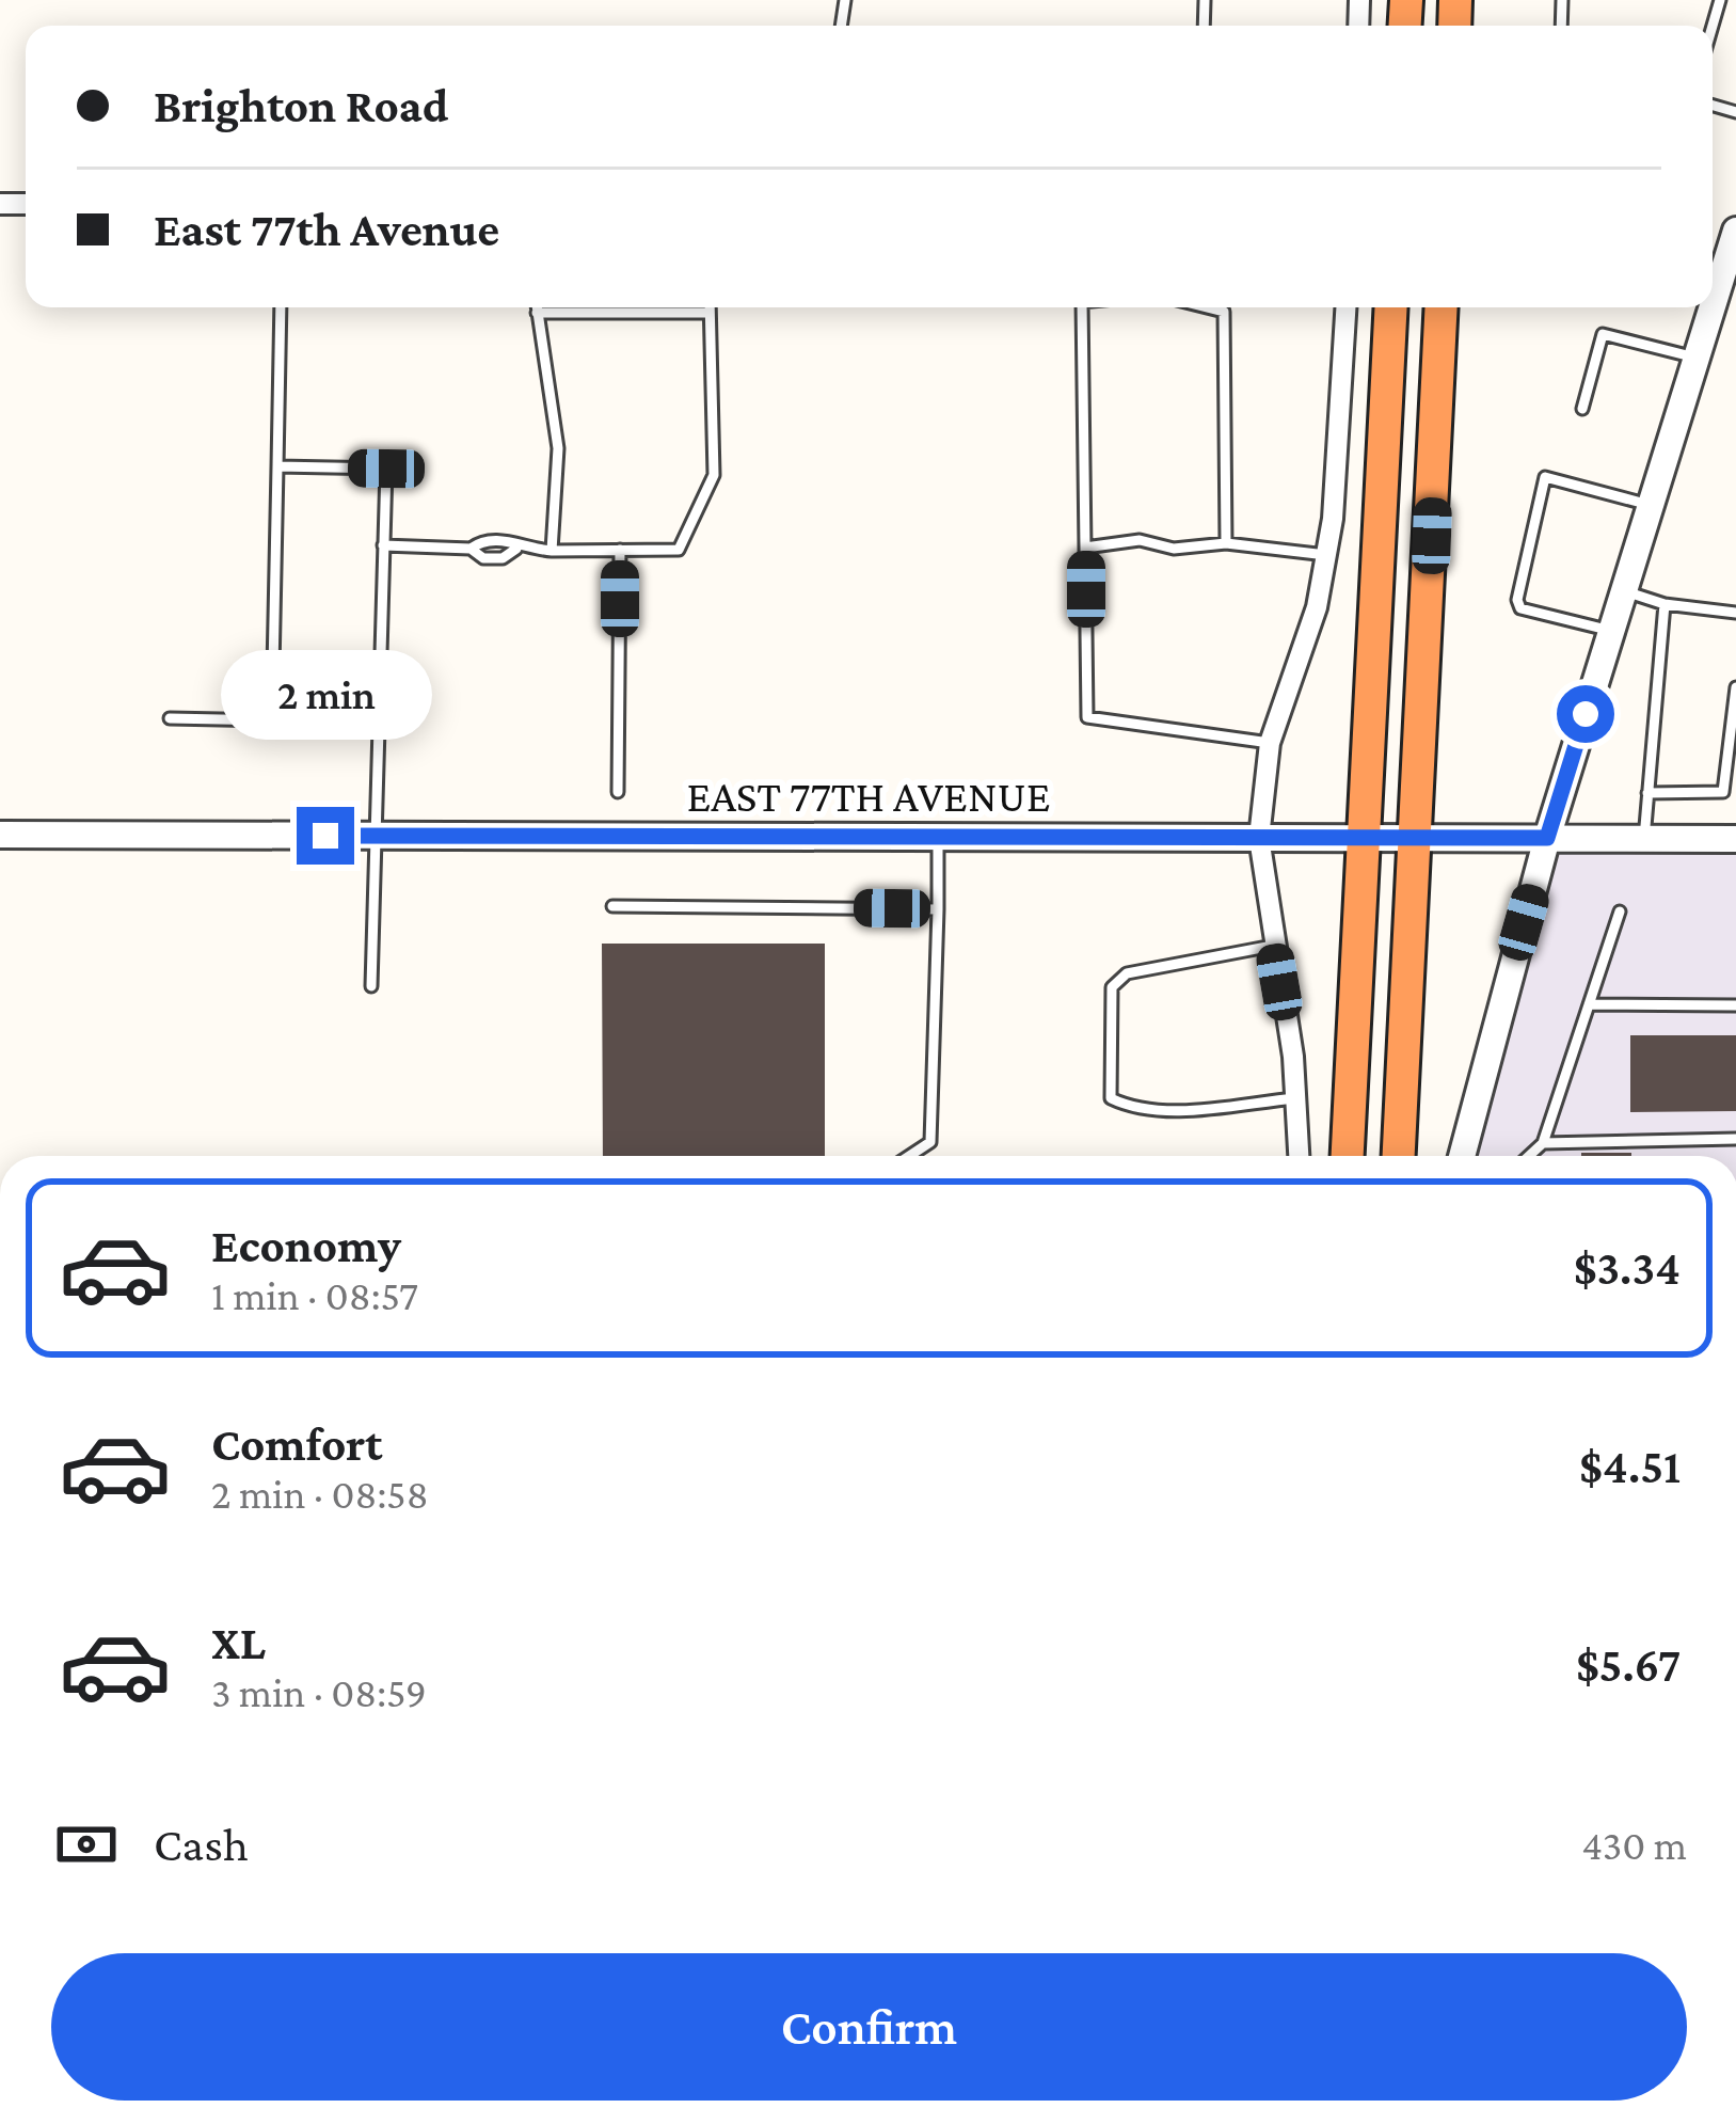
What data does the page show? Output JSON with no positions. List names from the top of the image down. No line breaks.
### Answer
{"streets":{"street":["EAST 77TH AVENUE"]},"page":{"banner":["Brighton Road","East 77th Avenue"],"bubble":"2 min","list":[{"name":"Economy","note":"1 min · 08:57","value":"$3.34"},{"name":"Comfort","note":"2 min · 08:58","value":"$4.51"},{"name":"XL","note":"3 min · 08:59","value":"$5.67"}],"pay":["Cash","430 m"],"buttons":"Confirm"}}
